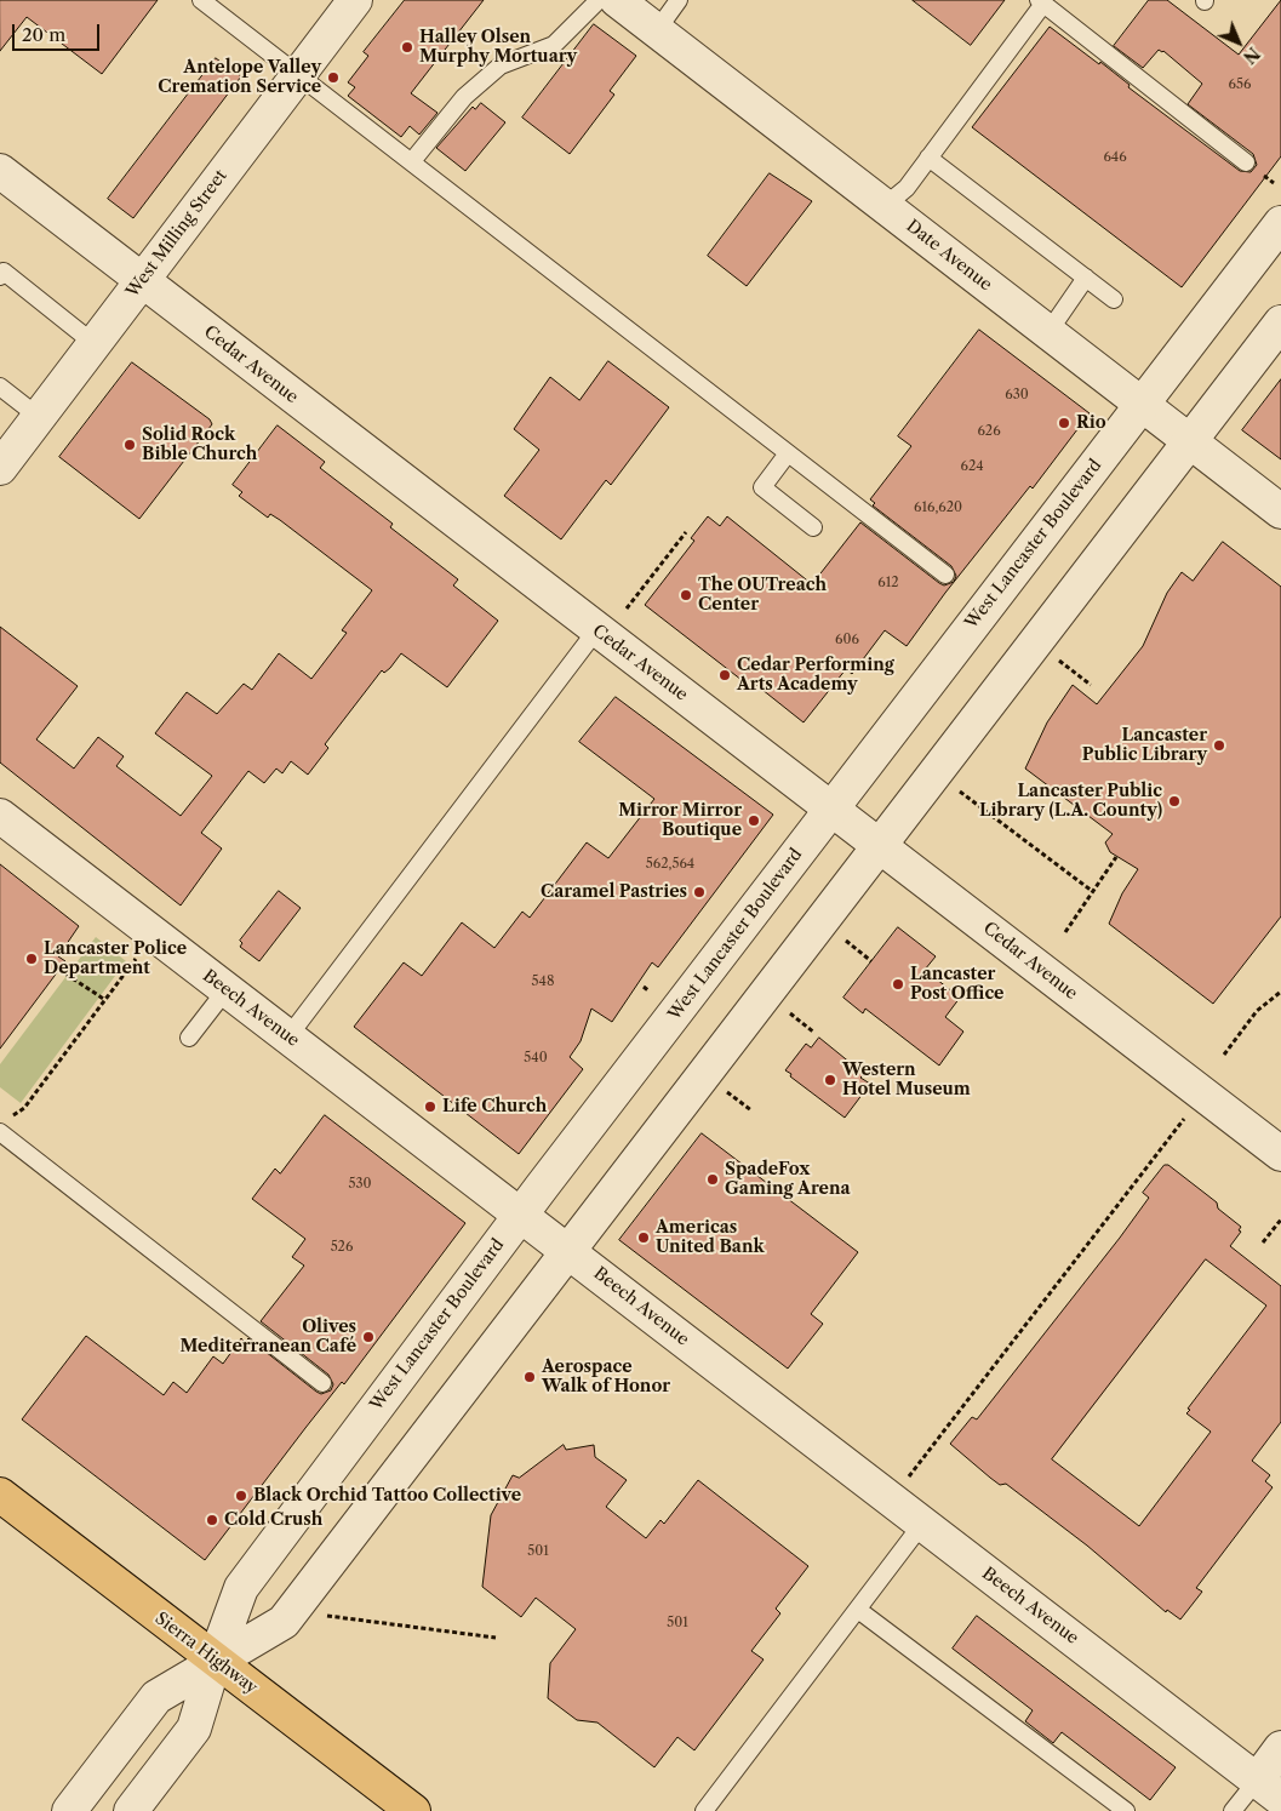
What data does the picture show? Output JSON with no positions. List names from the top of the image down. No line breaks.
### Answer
{"streets":{"main road":["Sierra Highway"],"street":["West Milling Street","Date Avenue","Cedar Avenue","West Lancaster Boulevard","Beech Avenue"]},"crossings":[["West Milling Street","Cedar Avenue"],["Date Avenue","West Lancaster Boulevard"],["Cedar Avenue","West Lancaster Boulevard"],["West Lancaster Boulevard","Beech Avenue"],["West Lancaster Boulevard","Sierra Highway"]],"places":["Halley Olsen Murphy Mortuary","Antelope Valley Cremation Service","Rio","Solid Rock Bible Church","The OUTreach Center","Cedar Performing Arts Academy","Lancaster Public Library","Lancaster Public Library (L.A. County)","Mirror Mirror Boutique","Caramel Pastries","Lancaster Police Department","Lancaster Post Office","Western Hotel Museum","Life Church","SpadeFox Gaming Arena","Americas United Bank","Olives Mediterranean Café","Aerospace Walk of Honor","Black Orchid Tattoo Collective","Cold Crush"],"house_numbers":["656","646","630","626","624","616,620","612","606","562,564","548","540","530","526","501","501"],"scale_bar":"20 m","north":"bottom right"}
